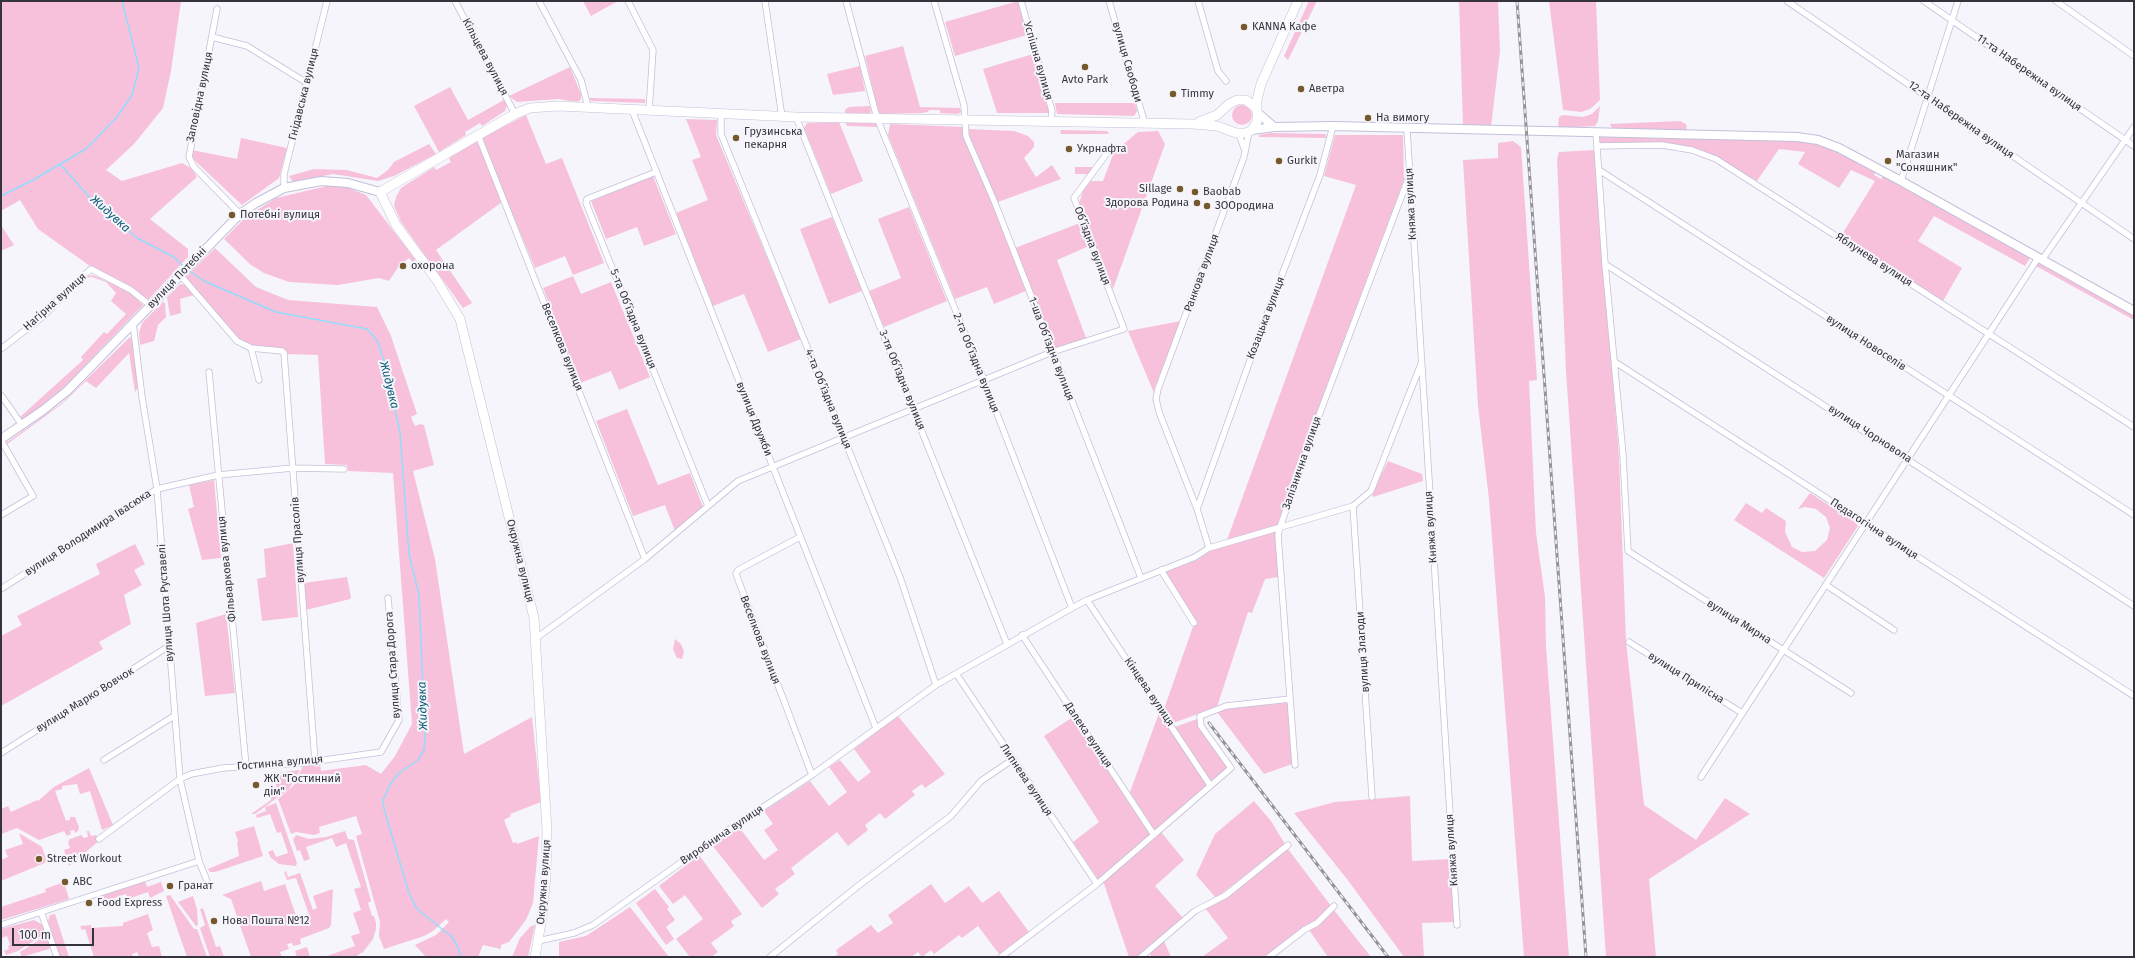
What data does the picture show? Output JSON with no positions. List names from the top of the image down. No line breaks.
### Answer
{"streets":{"main road":["Окружна вулиця"],"street":["Кільцева вулиця","Успішна вулиця","вулиця Свободи","11-та Набережна вулиця","Гнідавська вулиця","Заповідна вулиця","12-та Набережна вулиця","Княжа вулиця","Обʼїздна вулиця","Яблунева вулиця","Ранкова вулиця","вулиця Потебні","Нагірна вулиця","Козацька вулиця","5-та Обʼїздна вулиця","вулиця Новоселів","Веселкова вулиця","1-ша Обʼїздна вулиця","2-га Обʼїздна вулиця","3-тя Обʼїздна вулиця","4-та Обʼїздна вулиця","вулиця Дружби","вулиця Чорновола","Залізнична вулиця","Педагогічна вулиця","вулиця Володимира Івасюка","вулиця Прасолів","Фільваркова вулиця","вулиця Шота Руставелі","вулиця Мирна","вулиця Злагоди","вулиця Стара Дорога","вулиця Прилісна","Кінцева вулиця","вулиця Марко Вовчок","Далека вулиця","Гостинна вулиця","Липнева вулиця","Виробнича вулиця"]},"crossings":[["Гнідавська вулиця","вулиця Потебні"],["Заповідна вулиця","вулиця Потебні"],["Княжа вулиця","Залізнична вулиця"],["Обʼїздна вулиця","1-ша Обʼїздна вулиця"],["Ранкова вулиця","Козацька вулиця"],["вулиця Потебні","Нагірна вулиця"],["вулиця Потебні","Окружна вулиця"],["вулиця Потебні","вулиця Шота Руставелі"],["5-та Обʼїздна вулиця","вулиця Дружби"],["Веселкова вулиця","вулиця Дружби"],["Веселкова вулиця","Виробнича вулиця"],["1-ша Обʼїздна вулиця","Виробнича вулиця"],["2-га Обʼїздна вулиця","Виробнича вулиця"],["3-тя Обʼїздна вулиця","Виробнича вулиця"],["4-та Обʼїздна вулиця","Виробнича вулиця"],["вулиця Дружби","Виробнича вулиця"],["Залізнична вулиця","Виробнича вулиця"],["Педагогічна вулиця","вулиця Мирна"],["вулиця Володимира Івасюка","вулиця Прасолів"],["вулиця Володимира Івасюка","Фільваркова вулиця"],["вулиця Володимира Івасюка","вулиця Шота Руставелі"],["вулиця Прасолів","Гостинна вулиця"],["Окружна вулиця","Виробнича вулиця"],["Фільваркова вулиця","Гостинна вулиця"],["вулиця Шота Руставелі","вулиця Марко Вовчок"],["вулиця Шота Руставелі","Гостинна вулиця"],["вулиця Злагоди","Виробнича вулиця"],["вулиця Стара Дорога","Гостинна вулиця"],["Кінцева вулиця","Виробнича вулиця"],["Далека вулиця","Виробнича вулиця"],["Липнева вулиця","Виробнича вулиця"]],"water":["Жидувка"],"places":["KANNA Кафе","Avto Park","Аветра","Timmy","На вимогу","Грузинська пекарня","Укрнафта","Gurkit","Магазин \"Соняшник\"","Sillage","Baobab","Здорова Родина","ЗООродина","Потебні вулиця","охорона","ЖК \"Гостинний дім\"","Street Workout","АВС","Гранат","Food Express","Нова Пошта №12"],"scale_bar":"100 m"}
